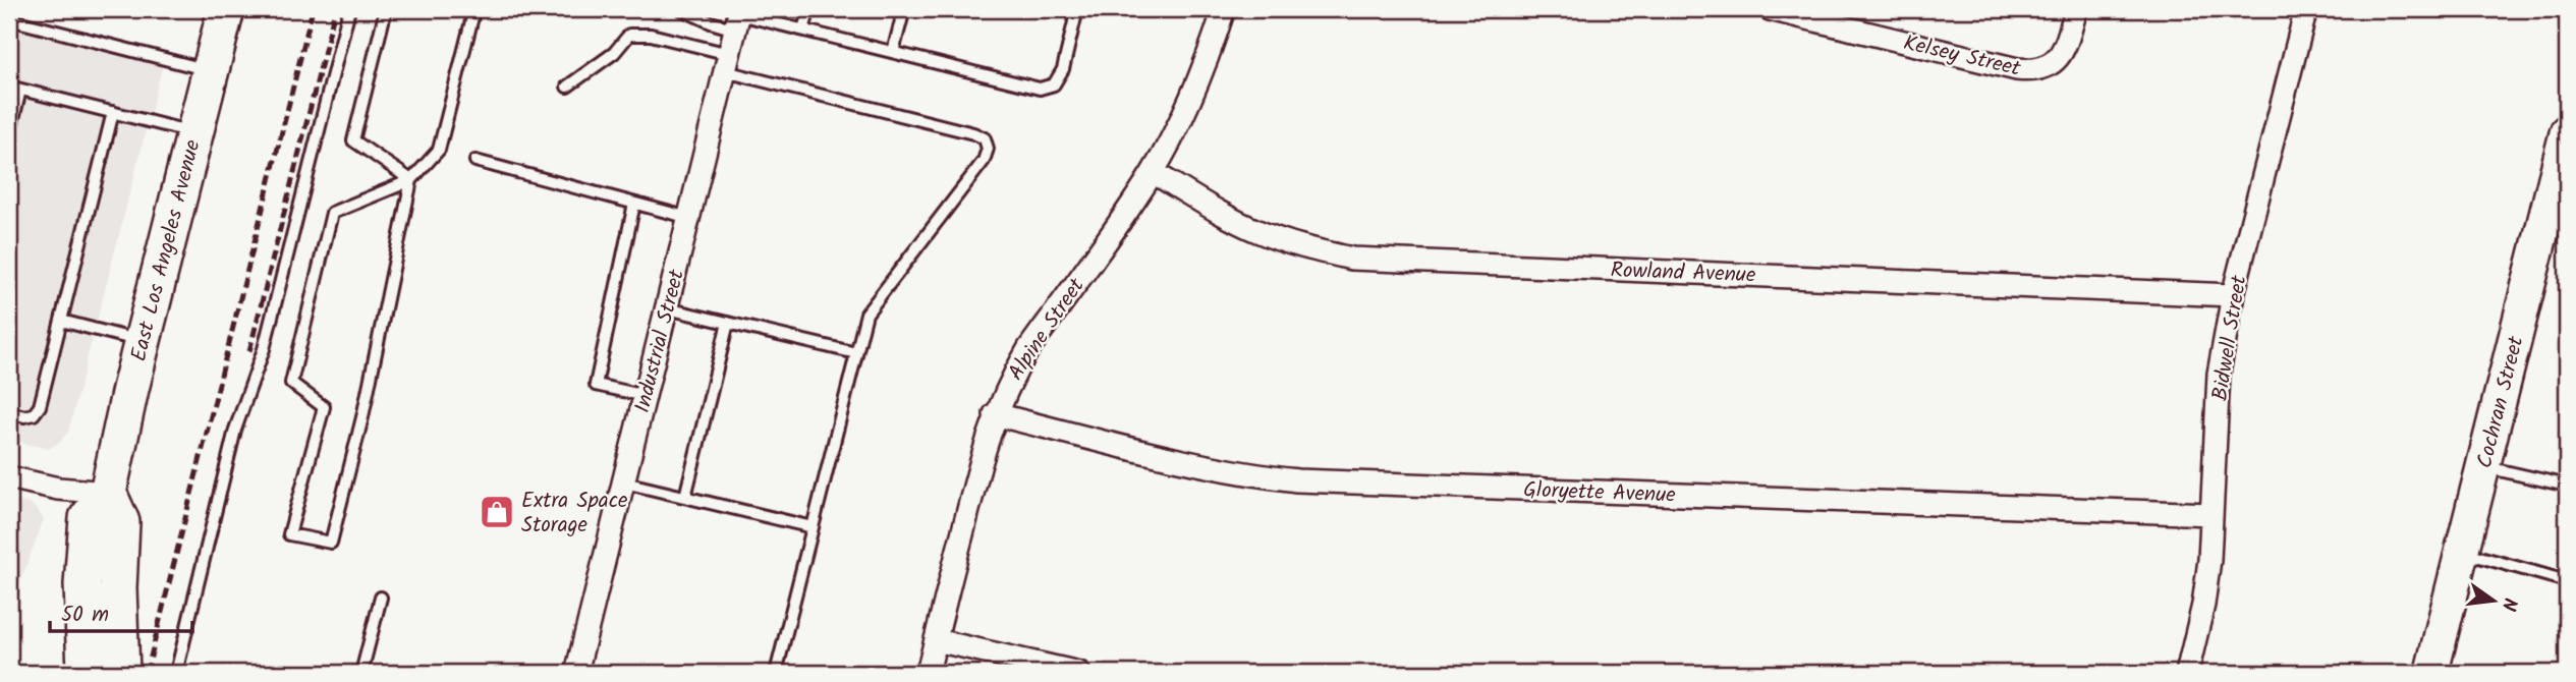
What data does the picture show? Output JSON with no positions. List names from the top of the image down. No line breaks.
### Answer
{"streets":{"main road":["East Los Angeles Avenue","Cochran Street"],"street":["Kelsey Street","Rowland Avenue","Alpine Street","Bidwell Street","Industrial Street","Gloryette Avenue"]},"crossings":[["Rowland Avenue","Alpine Street"],["Rowland Avenue","Bidwell Street"],["Alpine Street","Gloryette Avenue"],["Bidwell Street","Gloryette Avenue"]],"places":{"shop":["Extra Space Storage"]},"scale_bar":"50 m","north":"right"}
